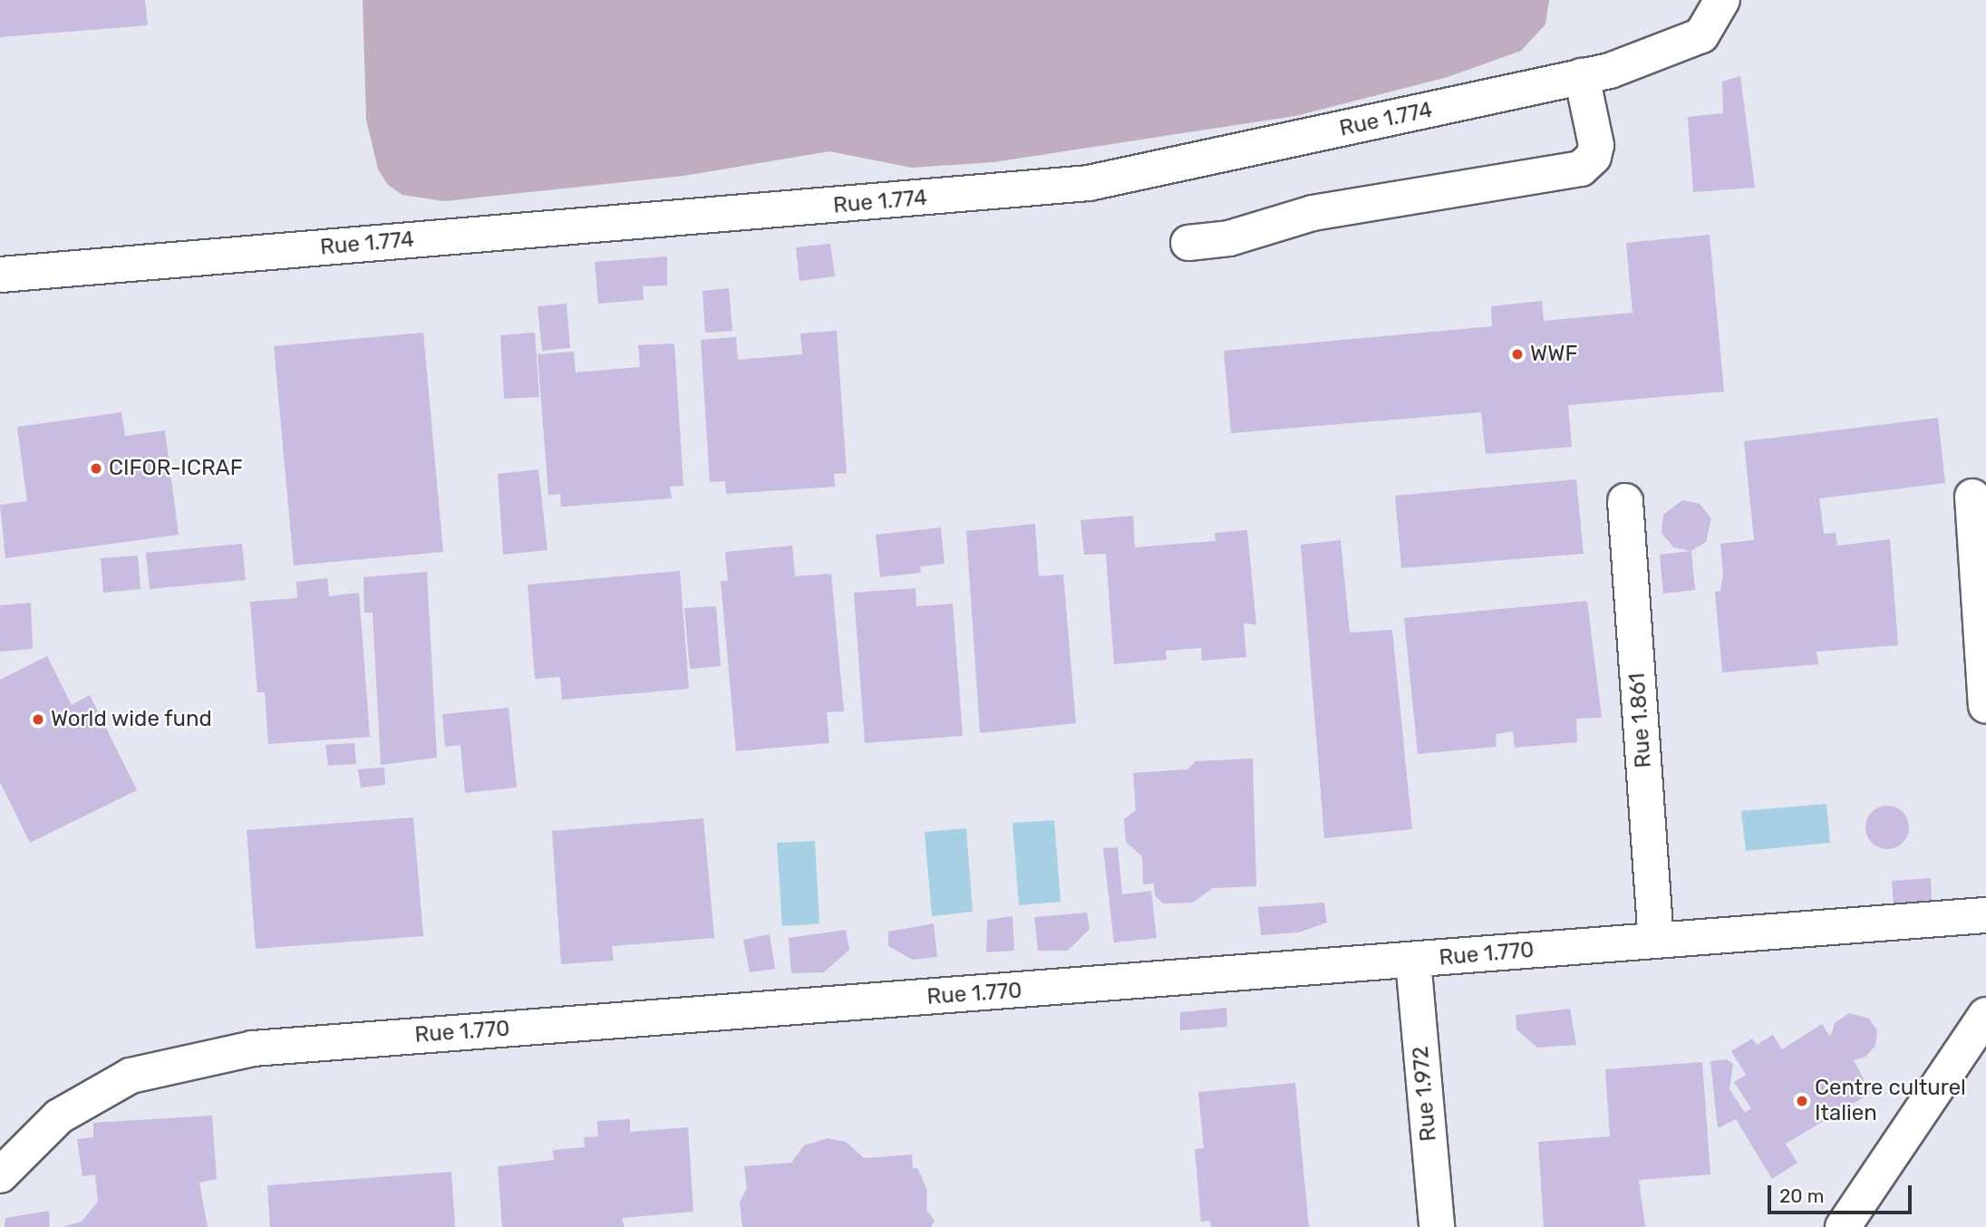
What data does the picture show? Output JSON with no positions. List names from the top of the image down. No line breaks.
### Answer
{"streets":{"street":["Rue 1.774","Rue 1.861","Rue 1.770","Rue 1.972"]},"crossings":[["Rue 1.861","Rue 1.770"],["Rue 1.770","Rue 1.972"]],"places":["WWF","CIFOR-ICRAF","World wide fund","Centre culturel Italien"],"scale_bar":"20 m"}
